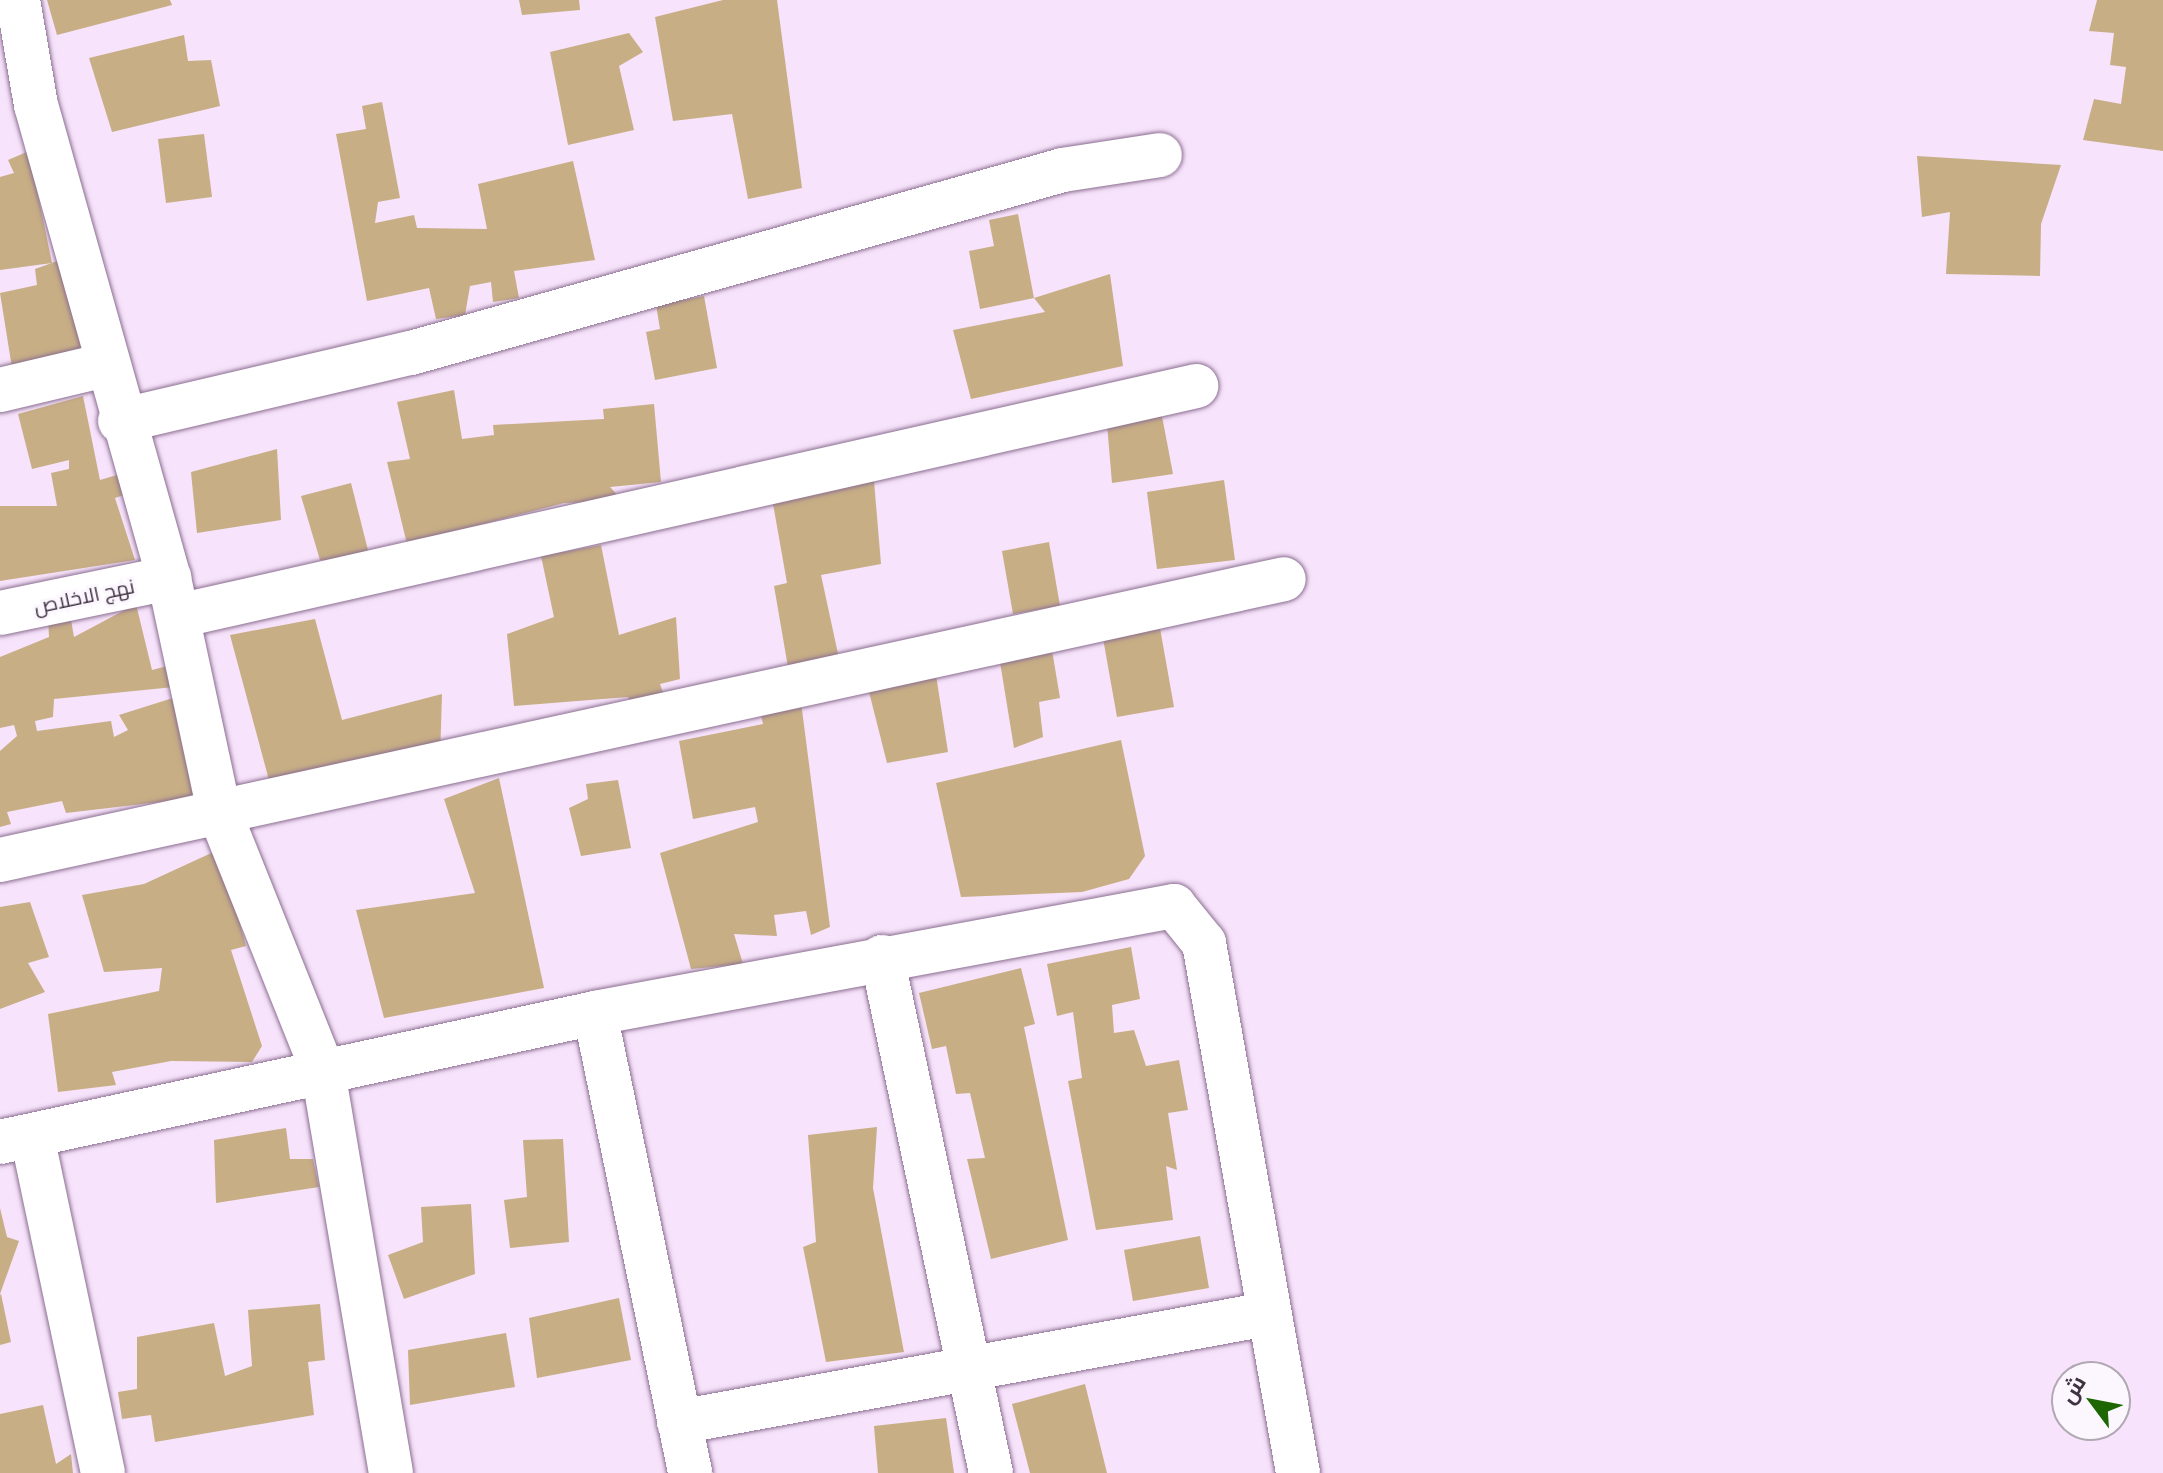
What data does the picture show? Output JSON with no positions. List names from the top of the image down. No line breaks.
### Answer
{"streets":{"street":["نهج الاخلاص"]},"north":"top left"}
